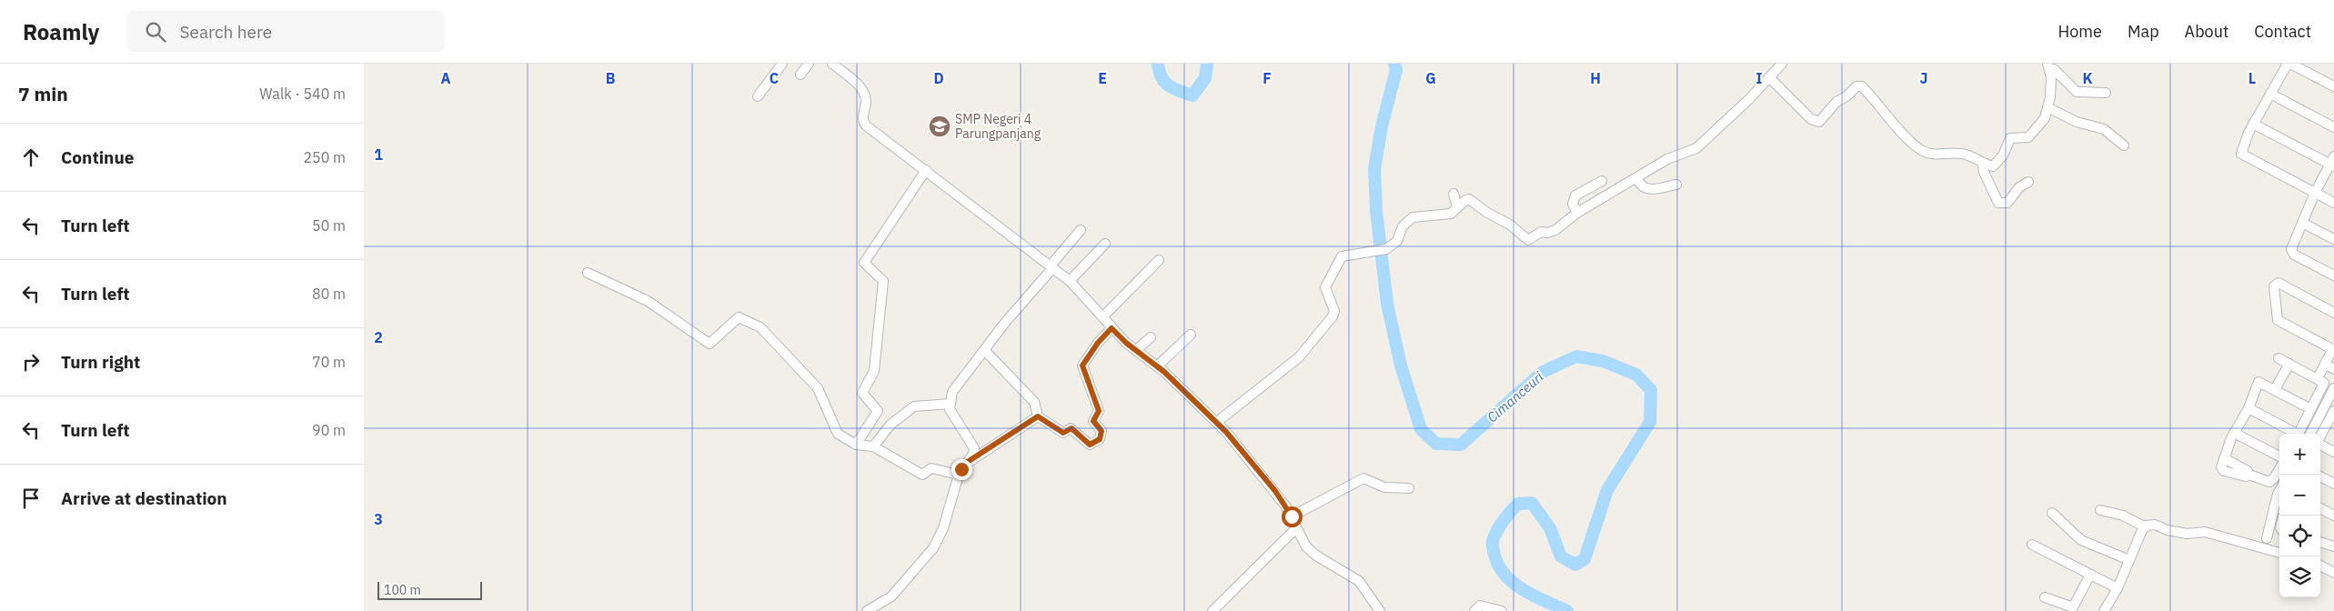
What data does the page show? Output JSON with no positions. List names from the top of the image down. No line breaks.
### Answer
{"water":["Cimanceuri"],"places":{"school or university":["SMP Negeri 4 Parungpanjang"]},"scale_bar":"100 m","page":{"header":"Roamly","search":"Search here","nav":["Home","Map","About","Contact"],"heading":["7 min","Walk · 540 m"],"list":[["Continue","250 m"],["Turn left","50 m"],["Turn left","80 m"],["Turn right","70 m"],["Turn left","90 m"],"Arrive at destination"],"map_buttons":["+","−"],"scale":"100 m"},"grid":{"columns":["A","B","C","D","E","F","G","H","I","J","K","L"],"rows":["1","2","3"]}}
